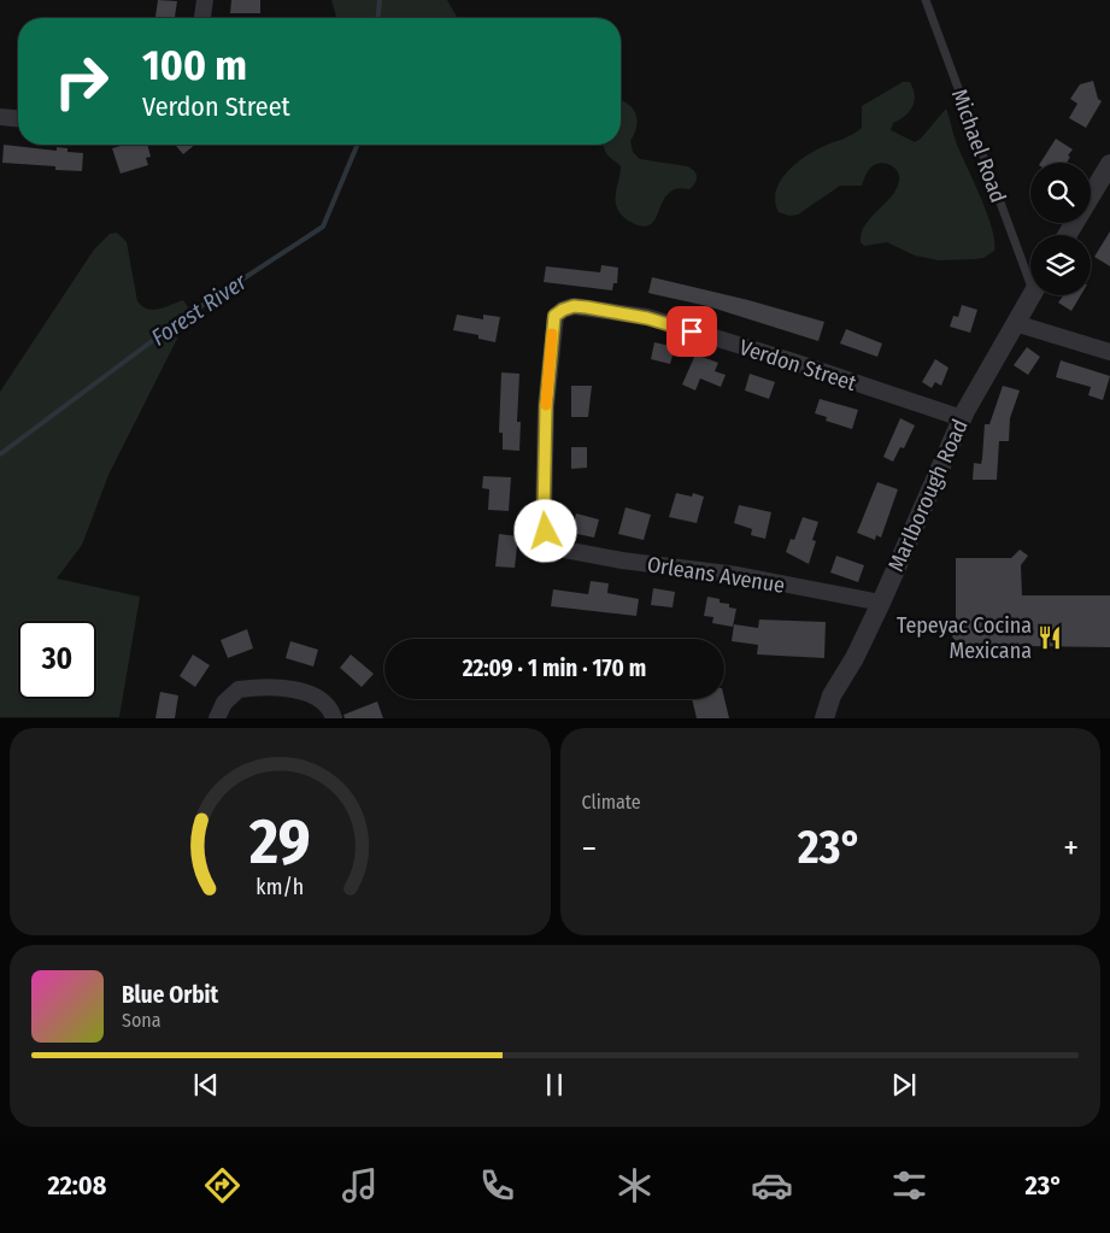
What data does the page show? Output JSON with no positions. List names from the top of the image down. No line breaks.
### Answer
{"streets":{"street":["Verdon Street","Marlborough Road","Orleans Avenue"],"lane":["Michael Road"]},"crossings":[["Verdon Street","Marlborough Road"],["Verdon Street","Orleans Avenue"],["Marlborough Road","Orleans Avenue"]],"water":["Forest River"],"places":{"restaurant":["Tepeyac Cocina Mexicana"]},"page":{"turn":["100 m","Verdon Street"],"limit":"30","trip":"22:09 · 1 min · 170 m","tile":"Climate","heat":["−","23°","+"],"song":["Blue Orbit","Sona"],"tabs":["22:08","23°"],"gauge":["29","km/h"]}}
